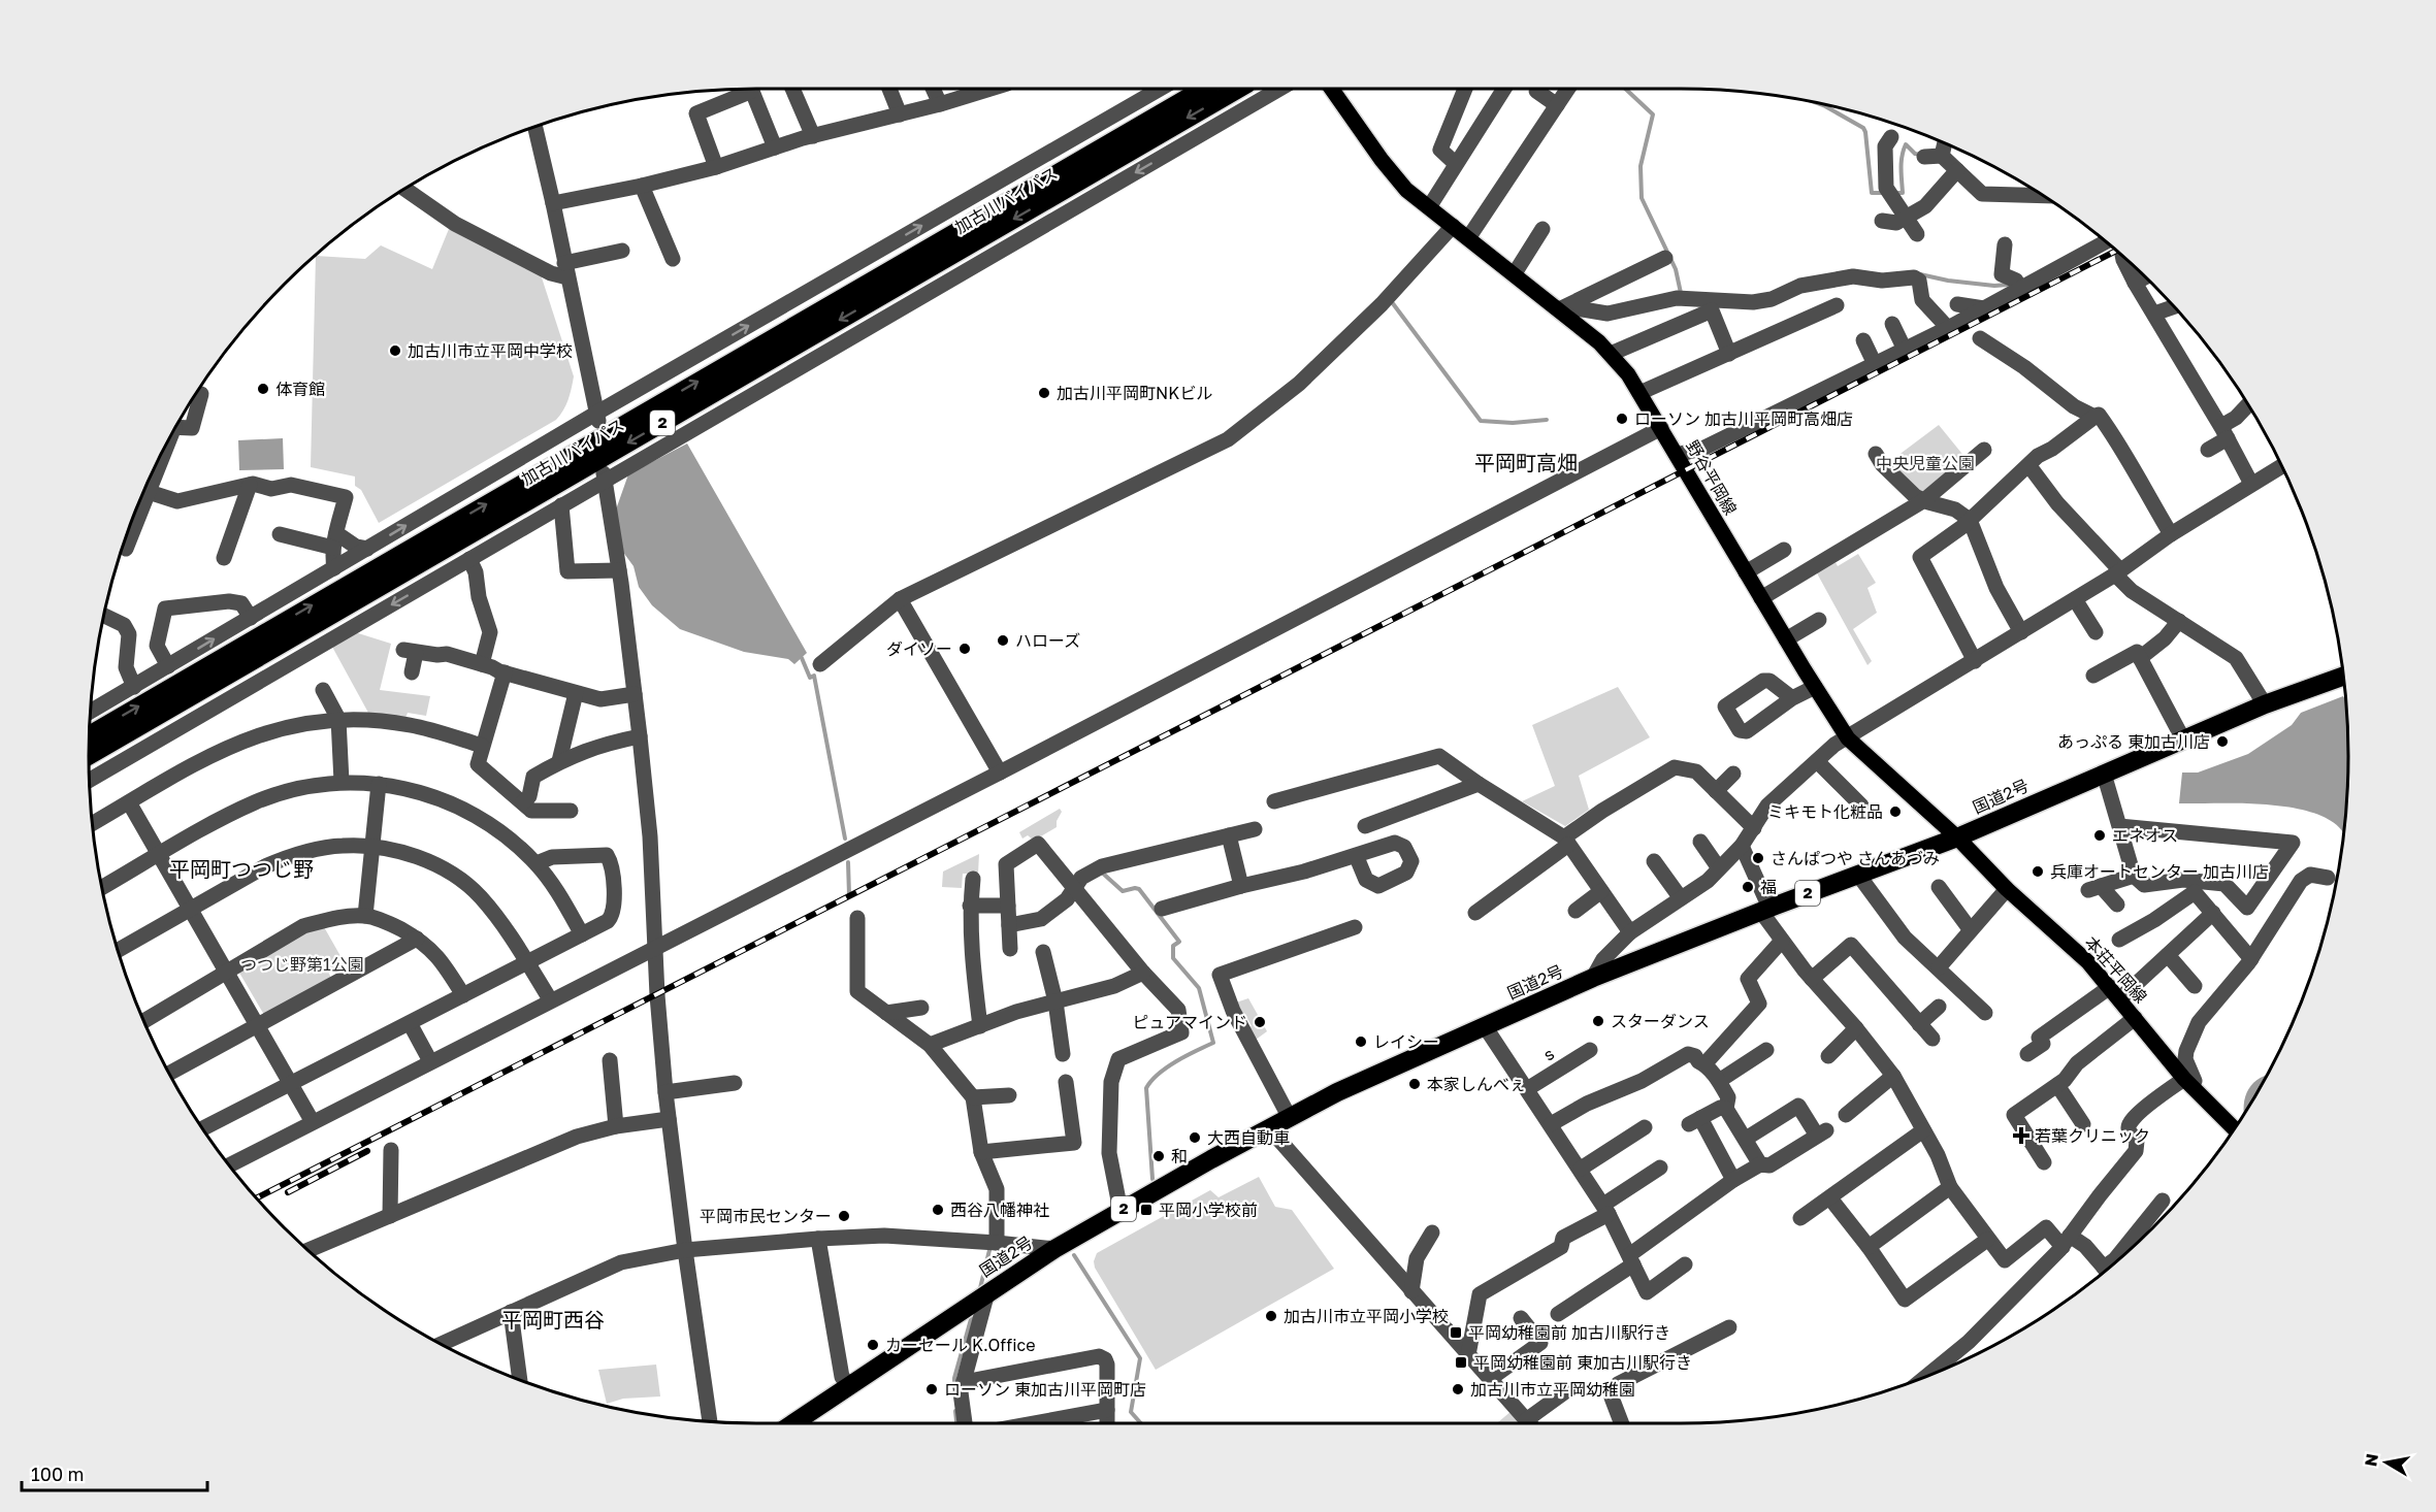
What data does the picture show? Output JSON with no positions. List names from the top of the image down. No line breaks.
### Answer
{"streets":{"highway":["加古川バイパス","2","国道2号"],"main road":["野谷平岡線","本荘平岡線"],"street":["s"]},"crossings":[["野谷平岡線","国道2号"],["野谷平岡線","本荘平岡線"],["国道2号","本荘平岡線"]],"districts":["平岡町高畑","平岡町つつじ野","平岡町西谷"],"parks":["中央児童公園","つつじ野第1公園"],"places":{"other":["加古川市立平岡中学校","体育館","加古川平岡町NKビル","ローソン 加古川平岡町高畑店","ハローズ","ダイソー","あっぷる 東加古川店","ミキモト化粧品","エネオス","さんぱつや さんあづみ","兵庫オートセンター 加古川店","福","スターダンス","ピュアマインド","レイシー","本家しんべぇ","大西自動車","和","西谷八幡神社","平岡市民センター","加古川市立平岡小学校","カーセール K.Office","ローソン 東加古川平岡町店","加古川市立平岡幼稚園"],"health":["若葉クリニック"],"transit":["平岡小学校前","平岡幼稚園前 加古川駅行き","平岡幼稚園前 東加古川駅行き"]},"scale_bar":"100 m","north":"left"}
